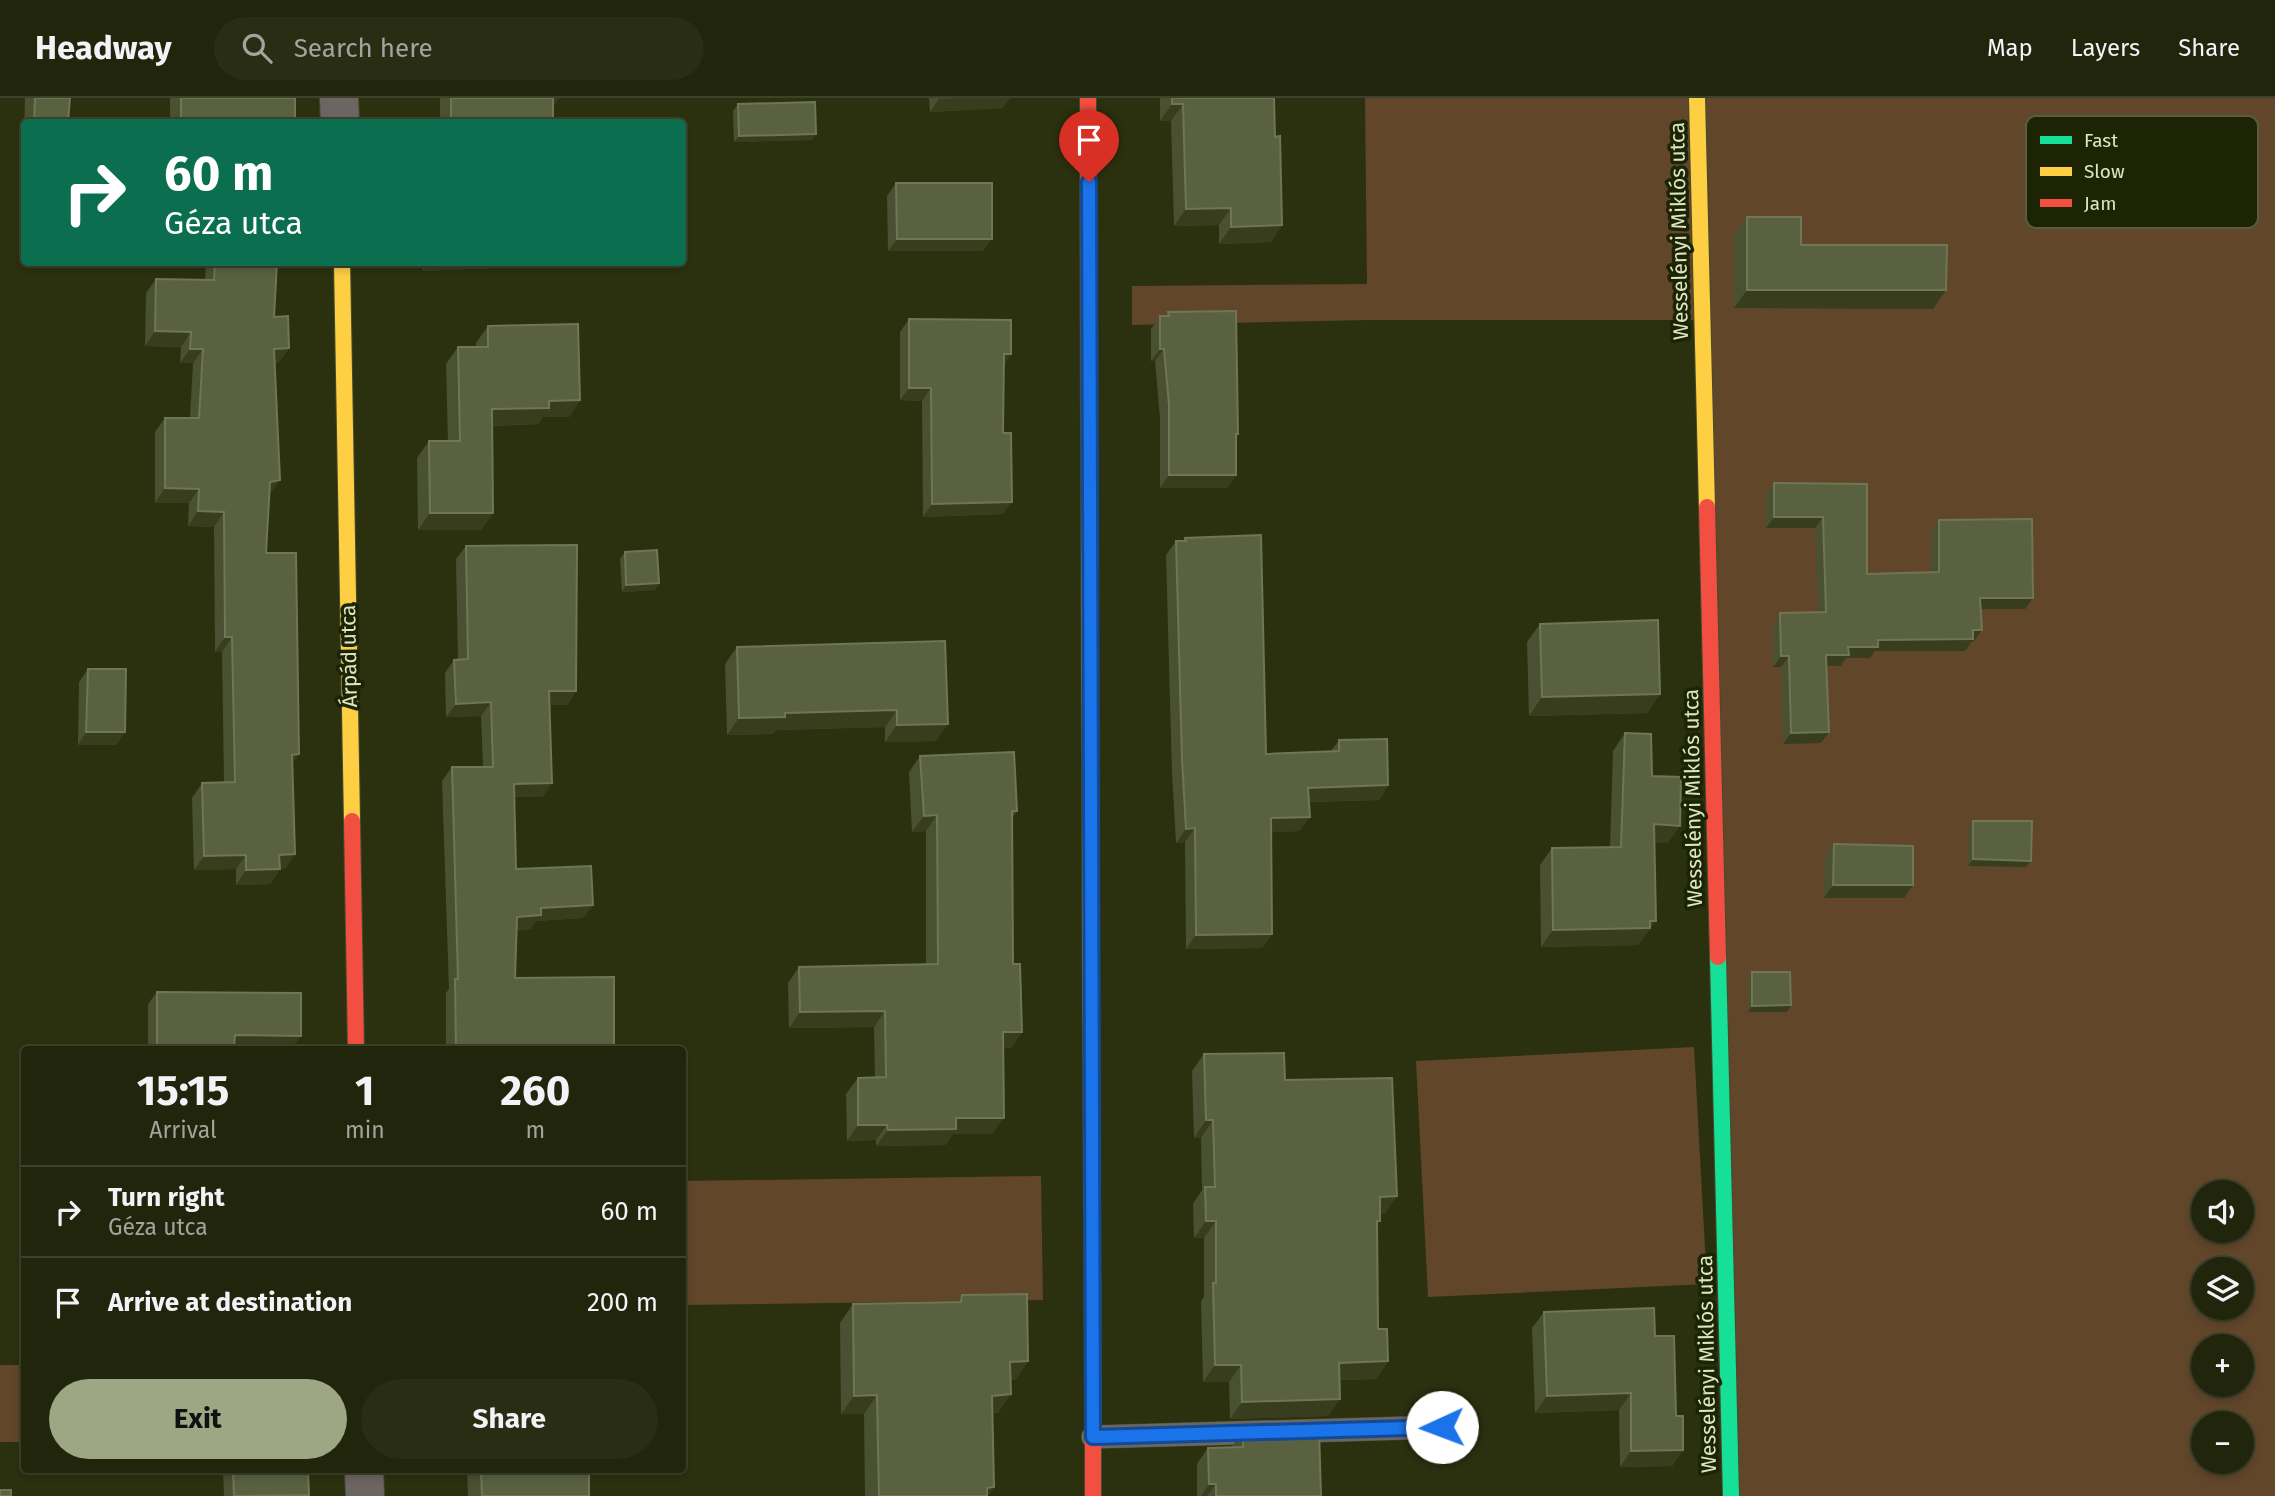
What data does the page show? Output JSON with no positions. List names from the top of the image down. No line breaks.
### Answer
{"streets":{"street":["Wesselényi Miklós utca","Árpád utca"]},"legend":["Fast","Slow","Jam"],"page":{"header":"Headway","search":"Search here","nav":["Map","Layers","Share"],"turn":["60 m","Géza utca"],"eta":["15:15","Arrival","1","min","260","m"],"list":[{"name":"Turn right","note":"Géza utca","value":"60 m"},{"name":"Arrive at destination","value":"200 m"}],"map_buttons":["+","−"],"buttons":["Exit","Share"]}}
